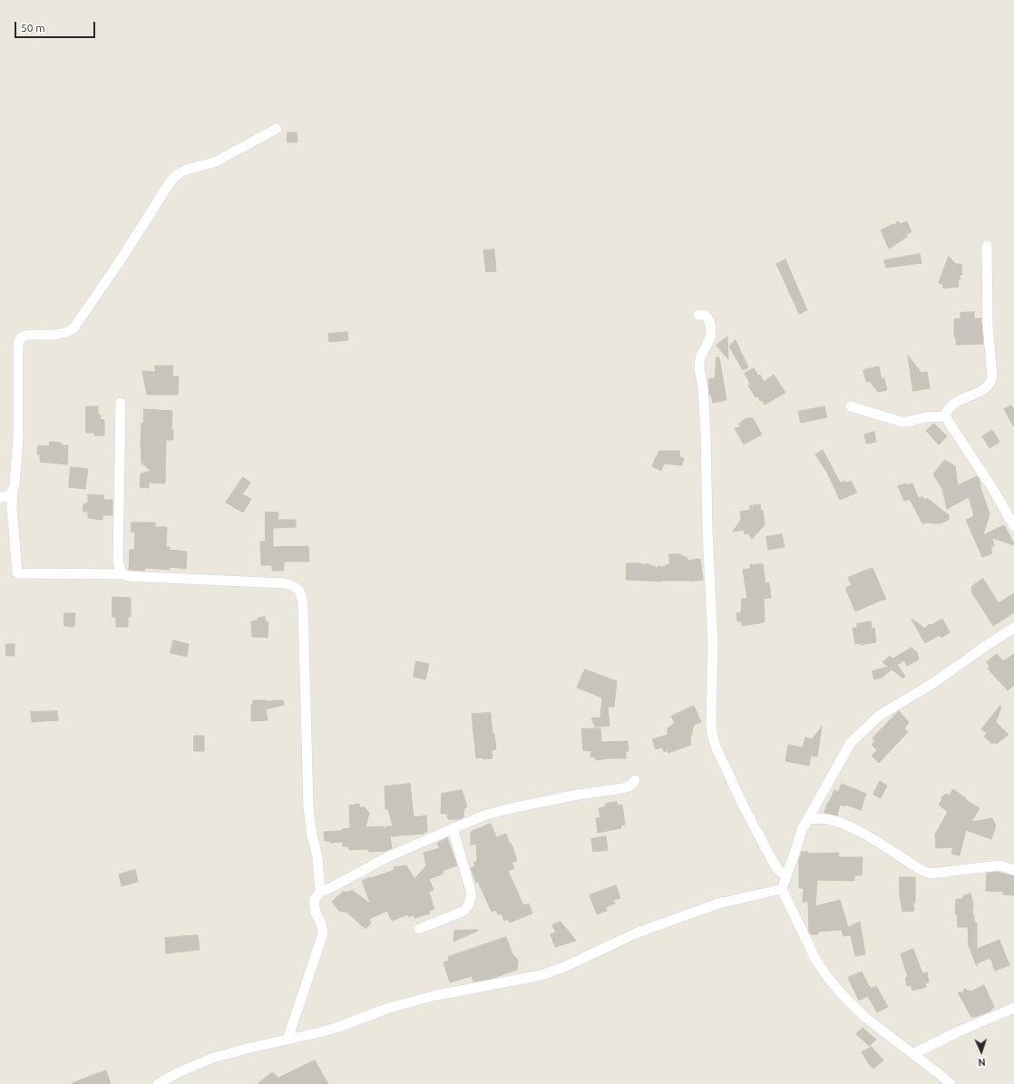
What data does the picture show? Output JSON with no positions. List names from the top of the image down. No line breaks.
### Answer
{"scale_bar":"50 m","north":"bottom"}
